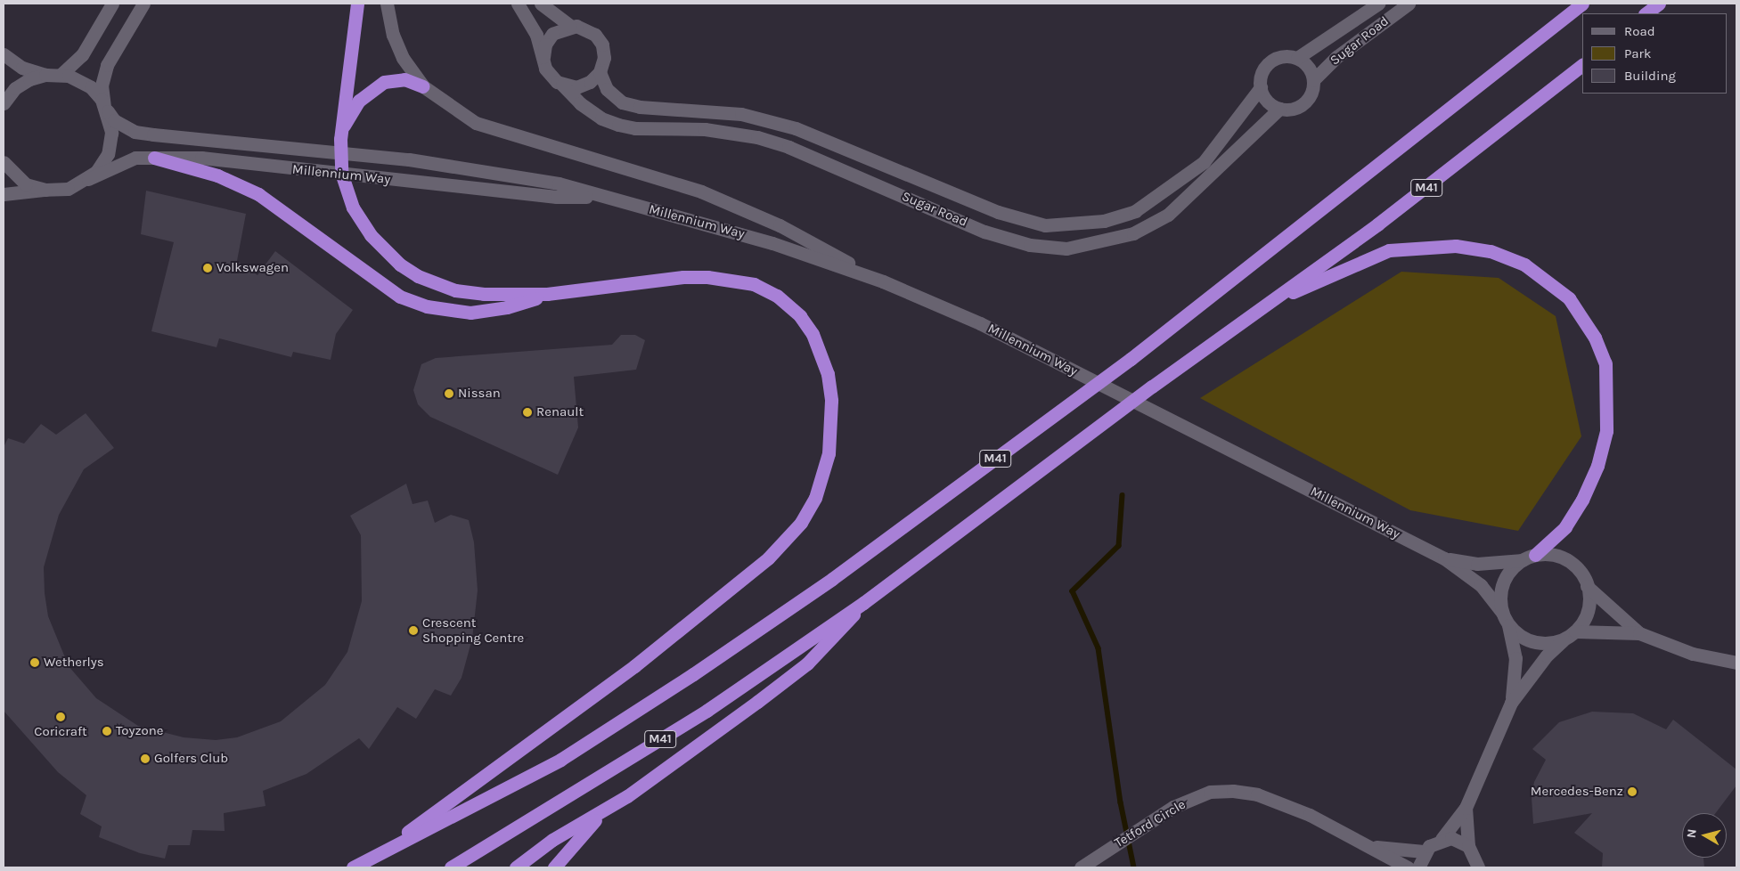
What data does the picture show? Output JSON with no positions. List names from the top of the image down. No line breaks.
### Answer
{"streets":{"highway":["M41"],"street":["Sugar Road","Millennium Way","Tetford Circle"]},"places":["Volkswagen","Nissan","Renault","Crescent Shopping Centre","Wetherlys","Coricraft","Toyzone","Golfers Club","Mercedes-Benz"],"legend":["Road","Park","Building"],"north":"left"}
